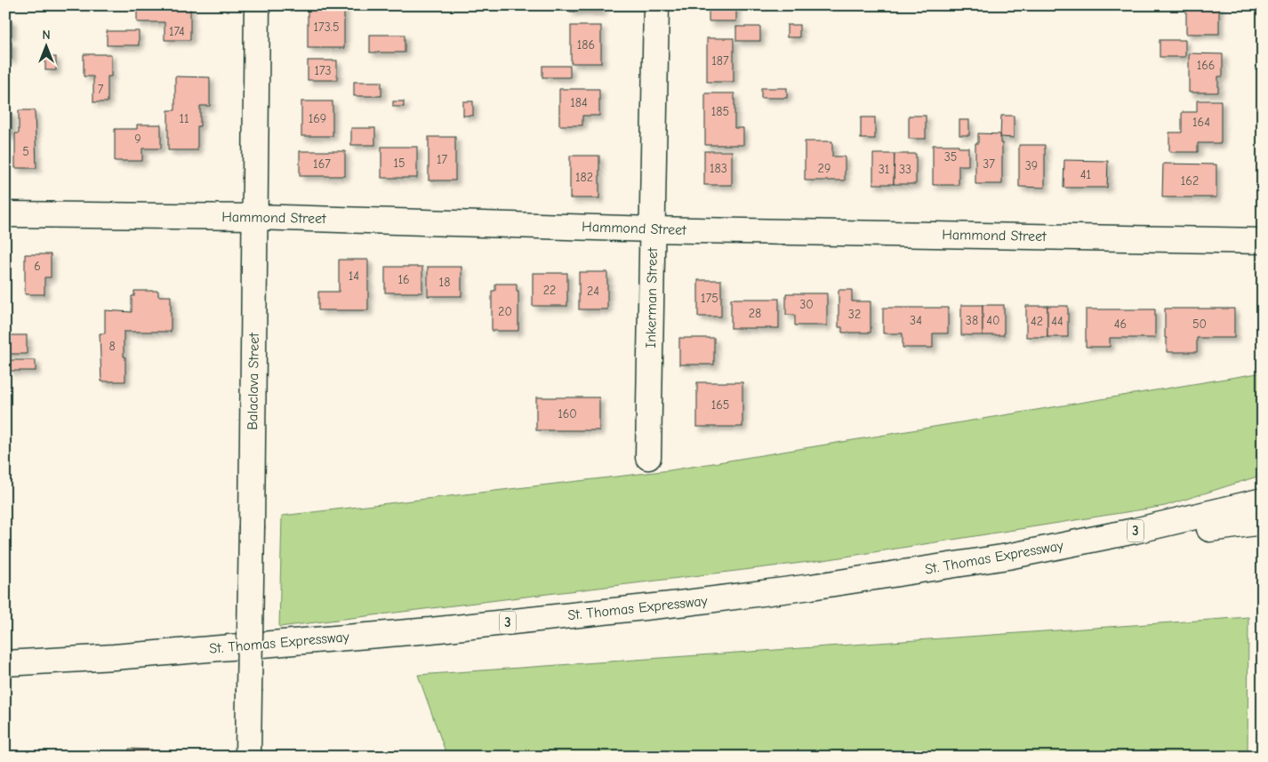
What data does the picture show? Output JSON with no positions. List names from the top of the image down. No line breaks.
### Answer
{"streets":{"main road":["Hammond Street","Inkerman Street","Balaclava Street","3","St. Thomas Expressway"]},"crossings":[["Hammond Street","Inkerman Street"],["Hammond Street","Balaclava Street"]],"house_numbers":["173.5","174","186","187","166","173","7","184","185","11","169","164","9","5","35","17","15","167","37","39","183","29","31","33","41","182","162","6","14","16","18","22","24","175","30","20","28","32","34","38","40","42","44","46","50","8","165","160"],"north":"top"}
